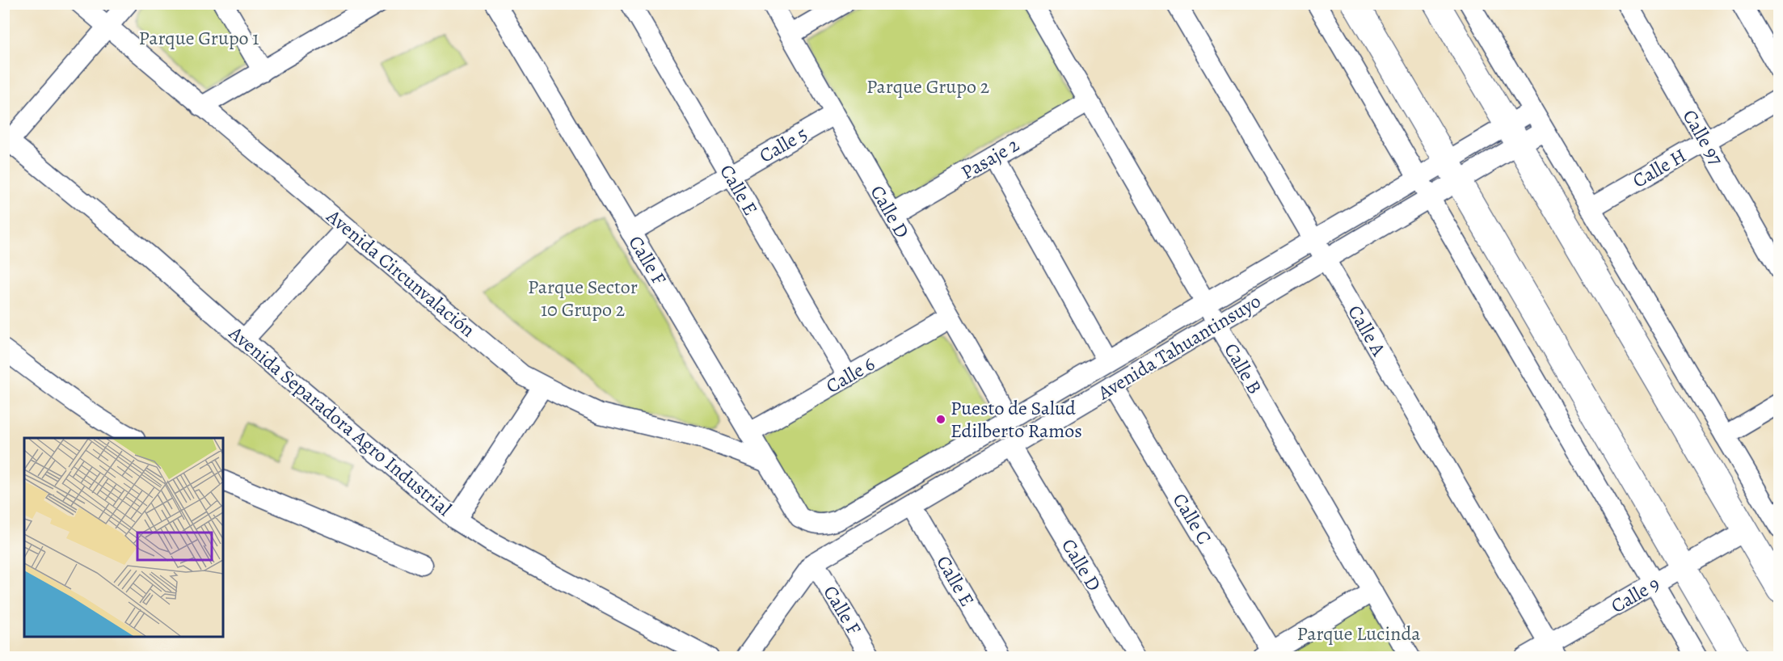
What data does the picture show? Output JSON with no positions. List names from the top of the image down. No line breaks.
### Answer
{"streets":{"street":["Calle 97","Calle 5","Pasaje 2","Calle H","Calle E","Calle D","Calle F","Avenida Circunvalación","Calle A","Avenida Tahuantinsuyo","Calle B","Calle 6","Avenida Separadora Agro Industrial","Calle C","Calle 9"]},"crossings":[["Calle 97","Calle H"],["Calle 5","Calle E"],["Calle 5","Calle D"],["Calle 5","Calle F"],["Pasaje 2","Calle D"],["Pasaje 2","Calle B"],["Calle E","Avenida Tahuantinsuyo"],["Calle E","Calle 6"],["Calle D","Avenida Tahuantinsuyo"],["Calle D","Calle 6"],["Calle F","Avenida Circunvalación"],["Calle F","Avenida Tahuantinsuyo"],["Calle F","Calle 6"],["Calle A","Avenida Tahuantinsuyo"],["Calle A","Calle 9"],["Avenida Tahuantinsuyo","Calle B"],["Avenida Tahuantinsuyo","Calle C"]],"parks":["Parque Grupo 1","Parque Grupo 2","Parque Sector 10 Grupo 2","Parque Lucinda"],"places":["Puesto de Salud Edilberto Ramos"]}
